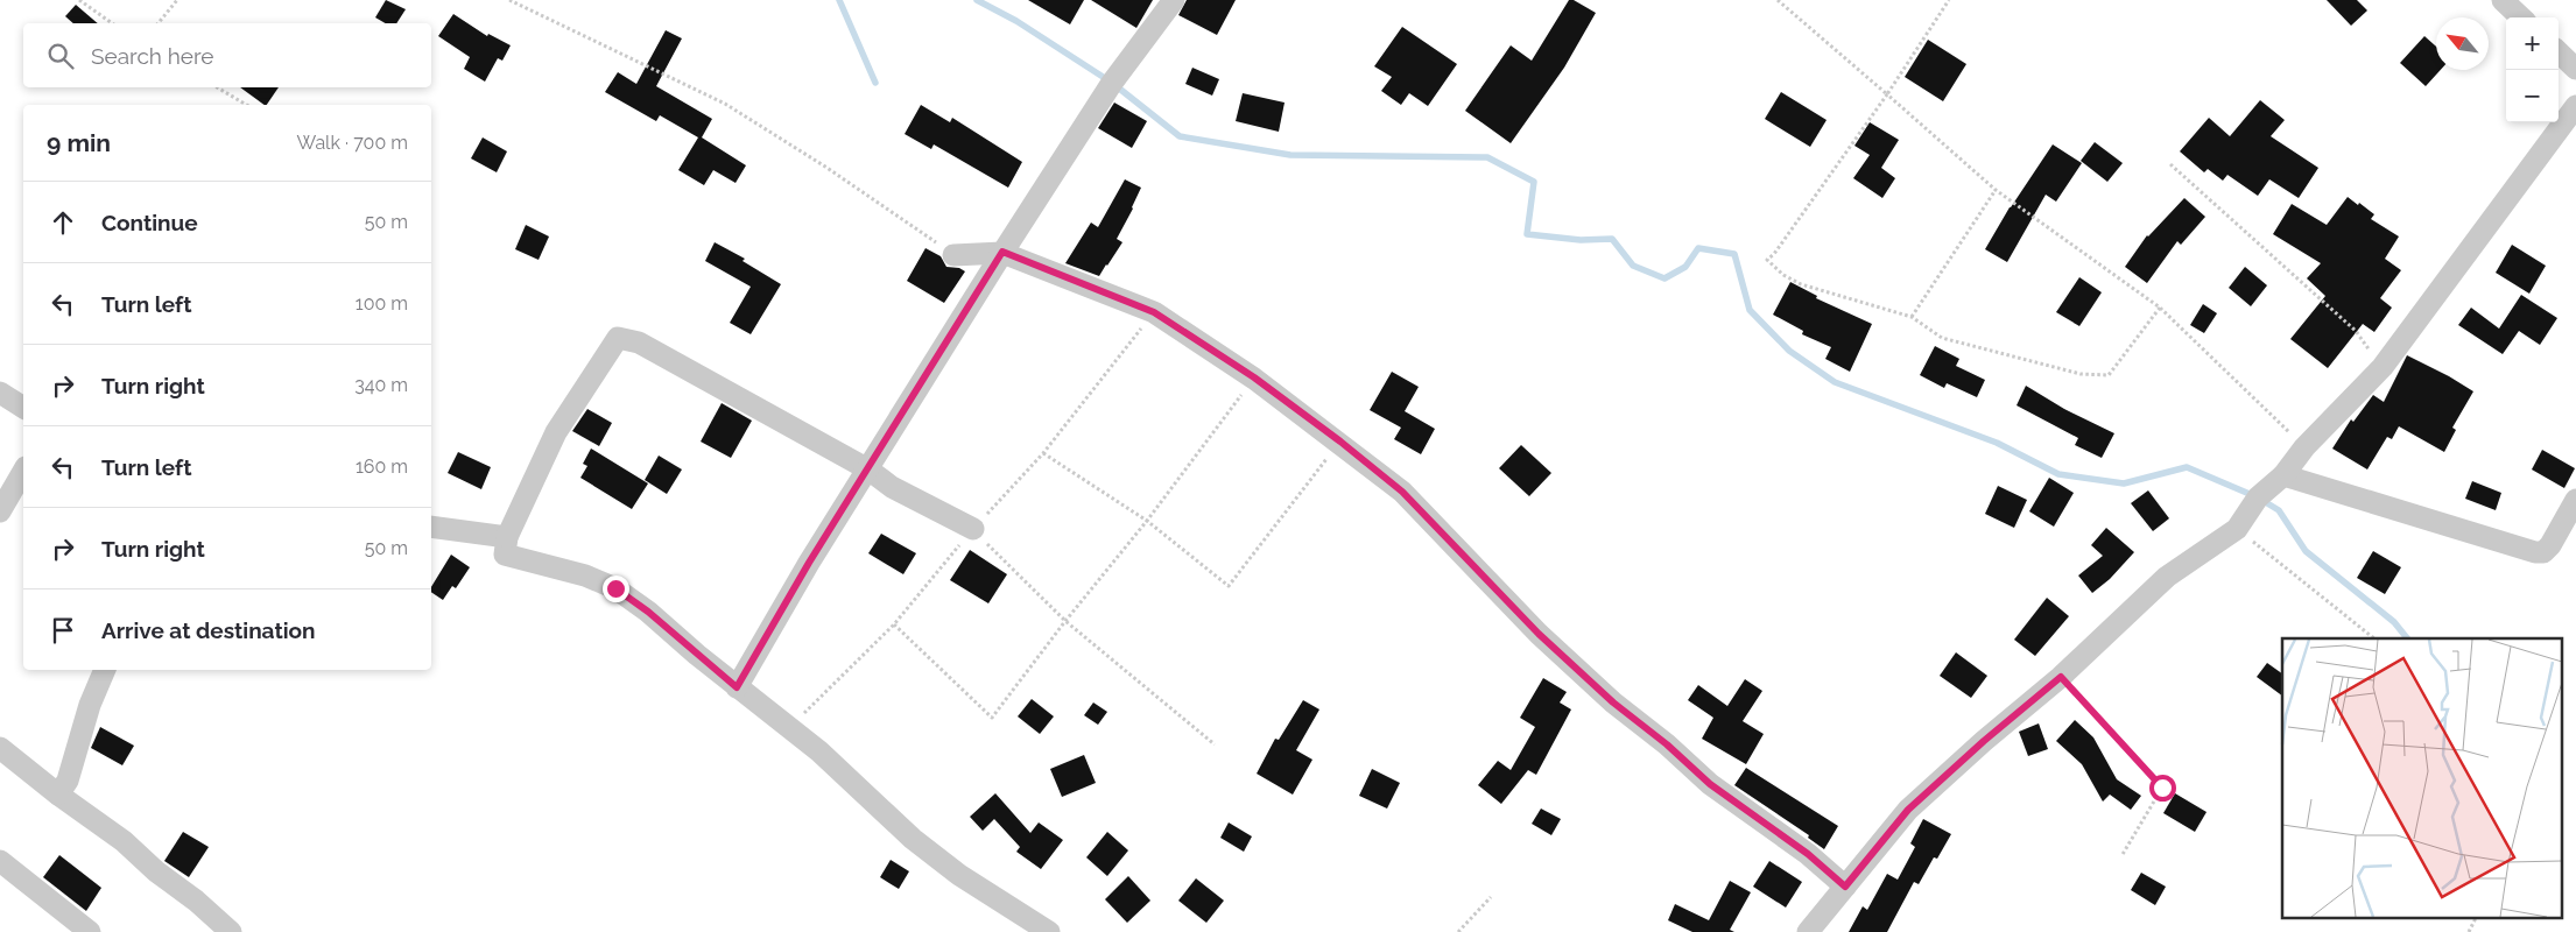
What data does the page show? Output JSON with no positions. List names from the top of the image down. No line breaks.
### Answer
{"north":"top left","page":{"map_buttons":["+","−"],"search":"Search here","heading":["9 min","Walk · 700 m"],"list":[["Continue","50 m"],["Turn left","100 m"],["Turn right","340 m"],["Turn left","160 m"],["Turn right","50 m"],"Arrive at destination"]}}
